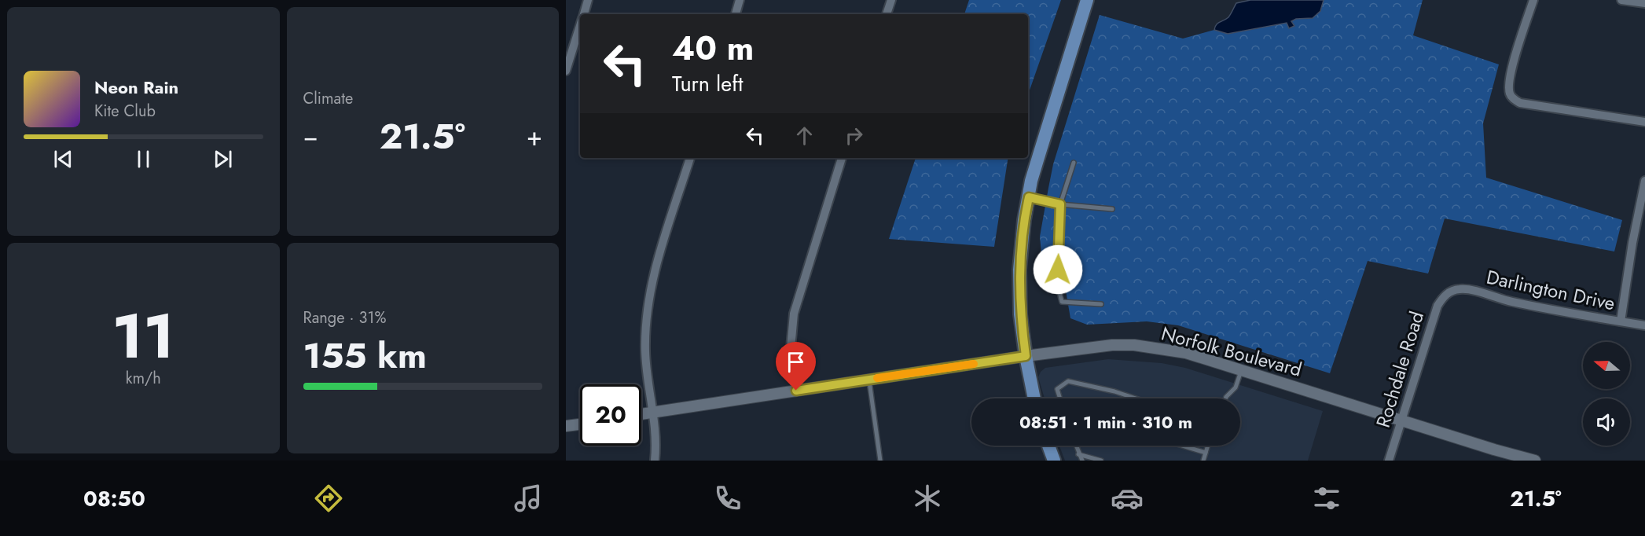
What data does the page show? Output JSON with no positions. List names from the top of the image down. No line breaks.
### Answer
{"streets":{"street":["Darlington Drive","Norfolk Boulevard","Rochdale Road"]},"crossings":[["Darlington Drive","Rochdale Road"],["Norfolk Boulevard","Rochdale Road"]],"north":"left","page":{"tile":["Climate",["11","km/h"],["Range · 31%","155 km"]],"turn":["40 m","Turn left"],"song":["Neon Rain","Kite Club"],"heat":["−","21.5°","+"],"limit":"20","trip":"08:51 · 1 min · 310 m","tabs":["08:50","21.5°"]}}
